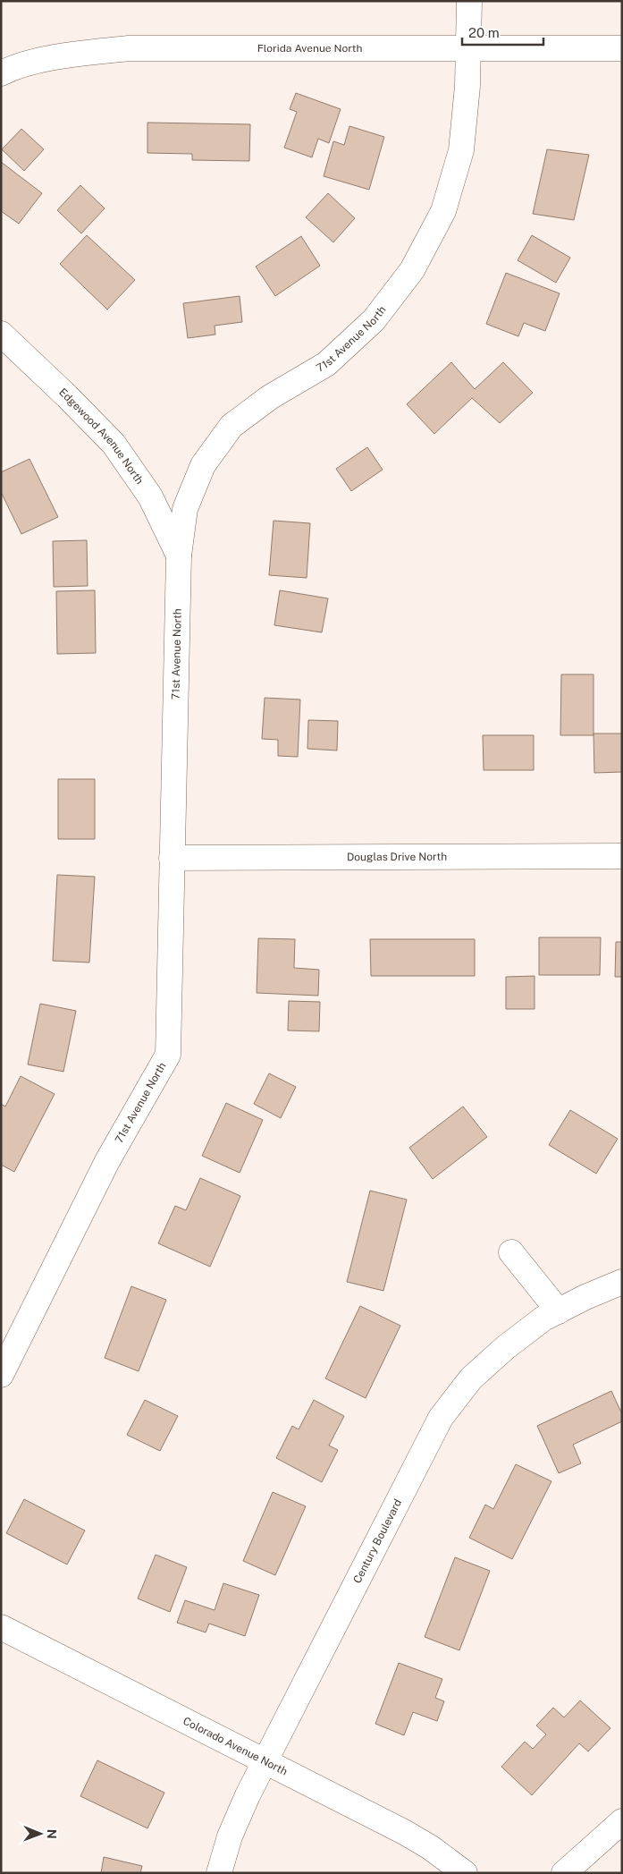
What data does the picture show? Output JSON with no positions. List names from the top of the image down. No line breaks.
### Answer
{"streets":{"street":["Florida Avenue North","71st Avenue North","Edgewood Avenue North","Douglas Drive North","Century Boulevard","Colorado Avenue North"]},"crossings":[["Florida Avenue North","71st Avenue North"],["71st Avenue North","Edgewood Avenue North"],["71st Avenue North","Douglas Drive North"],["Century Boulevard","Colorado Avenue North"]],"scale_bar":"20 m","north":"right"}
